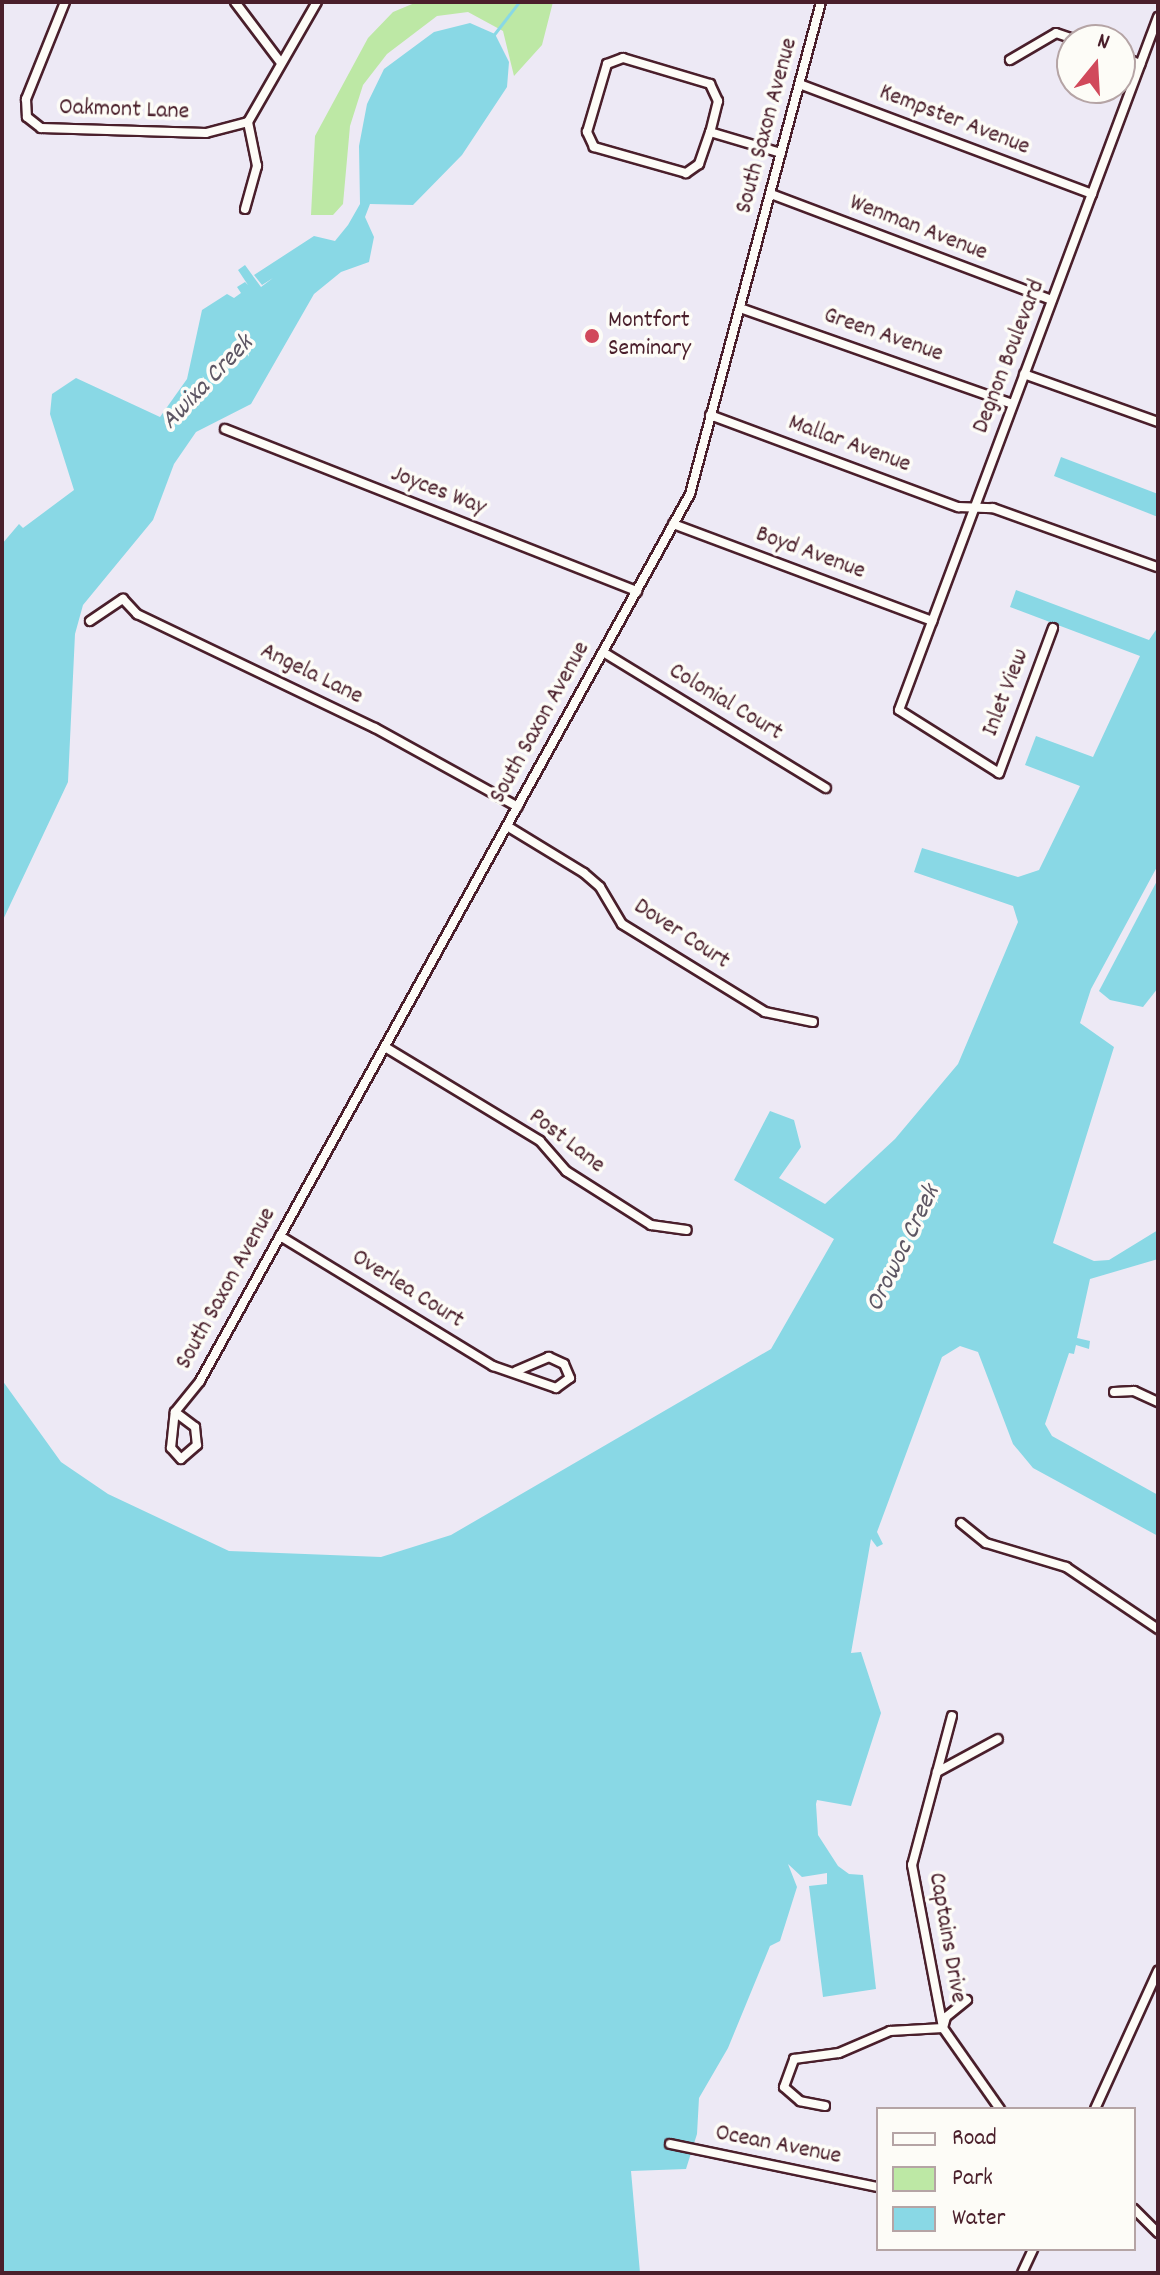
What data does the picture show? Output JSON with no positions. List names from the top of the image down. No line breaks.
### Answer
{"streets":{"street":["Oakmont Lane","Kempster Avenue","South Saxon Avenue","Wenman Avenue","Green Avenue","Degnon Boulevard","Mallar Avenue","Joyces Way","Boyd Avenue","Angela Lane","Inlet View","Colonial Court","Dover Court","Post Lane","Overlea Court","Captains Drive","Ocean Avenue"]},"crossings":[["Kempster Avenue","South Saxon Avenue"],["Kempster Avenue","Degnon Boulevard"],["South Saxon Avenue","Wenman Avenue"],["South Saxon Avenue","Green Avenue"],["South Saxon Avenue","Mallar Avenue"],["South Saxon Avenue","Joyces Way"],["South Saxon Avenue","Boyd Avenue"],["South Saxon Avenue","Angela Lane"],["South Saxon Avenue","Colonial Court"],["South Saxon Avenue","Dover Court"],["South Saxon Avenue","Post Lane"],["South Saxon Avenue","Overlea Court"],["Wenman Avenue","Degnon Boulevard"],["Green Avenue","Degnon Boulevard"],["Degnon Boulevard","Mallar Avenue"],["Degnon Boulevard","Boyd Avenue"],["Degnon Boulevard","Inlet View"]],"water":["Awixa Creek","Orowoc Creek"],"places":["Montfort Seminary"],"legend":["Road","Park","Water"],"north":"top"}
